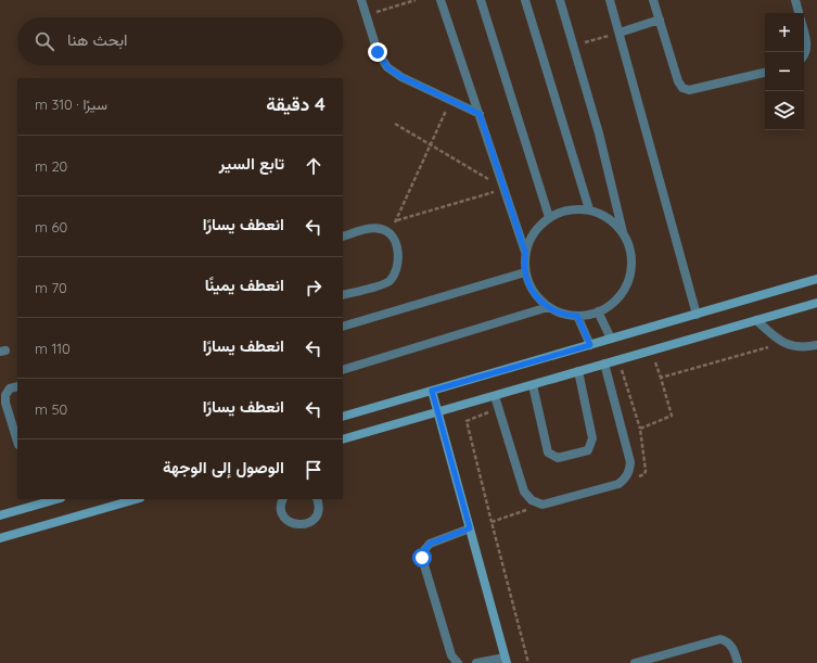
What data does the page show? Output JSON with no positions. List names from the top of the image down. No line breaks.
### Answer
{"page":{"map_buttons":["+","−"],"search":"ابحث هنا","heading":["4 دقيقة","سيرًا · 310 m"],"list":[["تابع السير","20 m"],["انعطف يسارًا","60 m"],["انعطف يمينًا","70 m"],["انعطف يسارًا","110 m"],["انعطف يسارًا","50 m"],"الوصول إلى الوجهة"]}}
